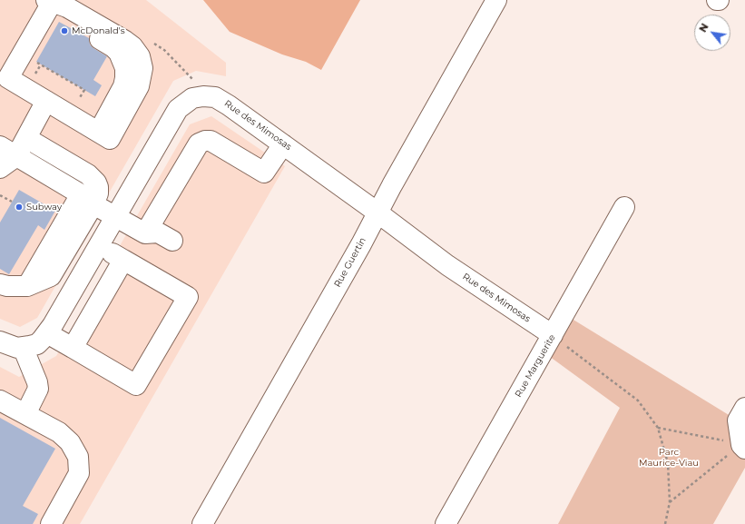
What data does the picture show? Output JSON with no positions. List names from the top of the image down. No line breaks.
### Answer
{"streets":{"street":["Rue des Mimosas","Rue Guertin","Rue Marguerite"]},"crossings":[["Rue des Mimosas","Rue Guertin"],["Rue des Mimosas","Rue Marguerite"]],"parks":["Parc Maurice-Viau"],"places":["McDonald's","Subway"],"north":"top left"}
